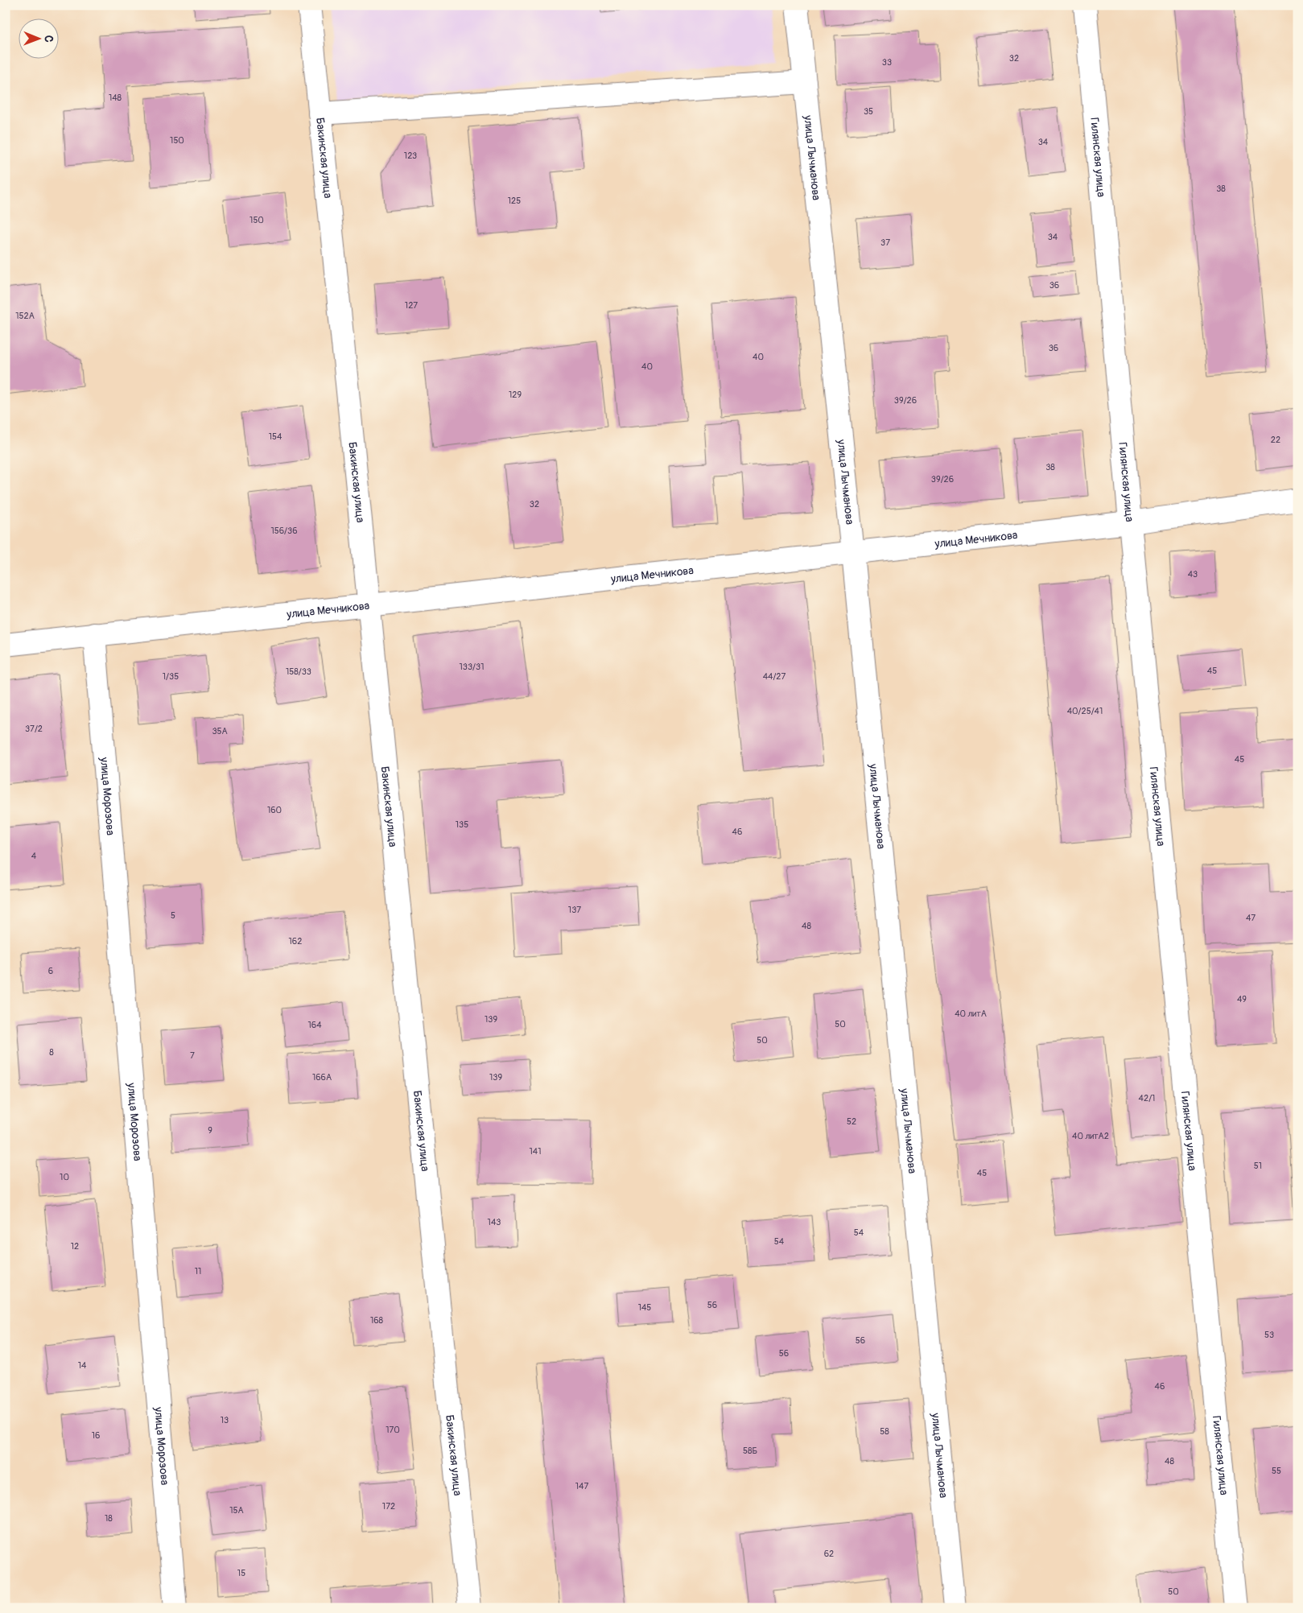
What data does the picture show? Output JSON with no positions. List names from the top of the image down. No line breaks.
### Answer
{"streets":{"street":["Бакинская улица","улица Лычманова","Гилянская улица","улица Мечникова","улица Морозова"]},"crossings":[["Бакинская улица","улица Мечникова"],["улица Лычманова","улица Мечникова"],["Гилянская улица","улица Мечникова"],["улица Мечникова","улица Морозова"]],"house_numbers":["32","33","148","35","150","34","123","38","125","150","34","37","36","127","152А","36","40","40","129","39/26","154","22","38","39/26","32","156/36","43","133/31","45","158/33","1/35","44/27","40/25/41","37/2","35А","45","160","135","46","4","137","5","47","48","162","6","49","40 литА","139","50","164","50","8","7","166А","139","42/1","52","9","40 литА2","141","51","45","10","143","54","54","12","11","56","145","168","53","56","56","14","46","13","170","58","16","58Б","48","55","147","172","15А","18","62","15","50"],"north":"right"}
